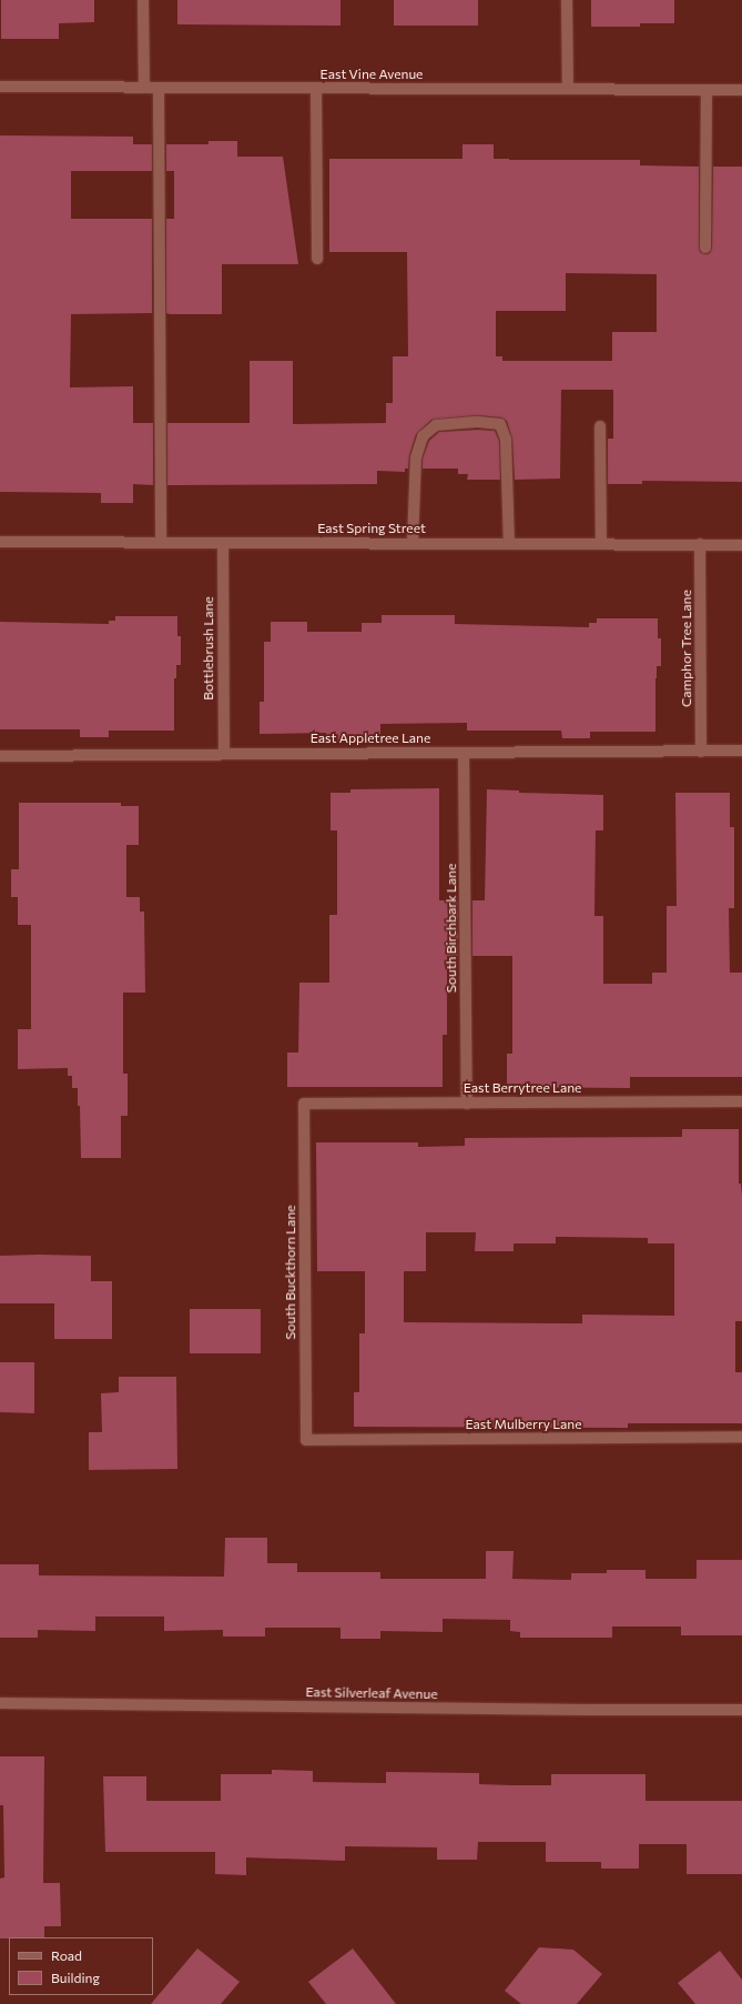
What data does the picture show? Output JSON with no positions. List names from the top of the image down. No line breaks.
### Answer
{"streets":{"street":["East Vine Avenue","East Spring Street","Bottlebrush Lane","Camphor Tree Lane","East Appletree Lane","South Birchbark Lane","East Berrytree Lane","South Buckthorn Lane","East Mulberry Lane","East Silverleaf Avenue"]},"crossings":[["East Spring Street","Bottlebrush Lane"],["East Spring Street","Camphor Tree Lane"],["Bottlebrush Lane","East Appletree Lane"],["Camphor Tree Lane","East Appletree Lane"],["East Appletree Lane","South Birchbark Lane"],["South Birchbark Lane","East Berrytree Lane"],["East Berrytree Lane","South Buckthorn Lane"],["South Buckthorn Lane","East Mulberry Lane"]],"legend":["Road","Building"]}
